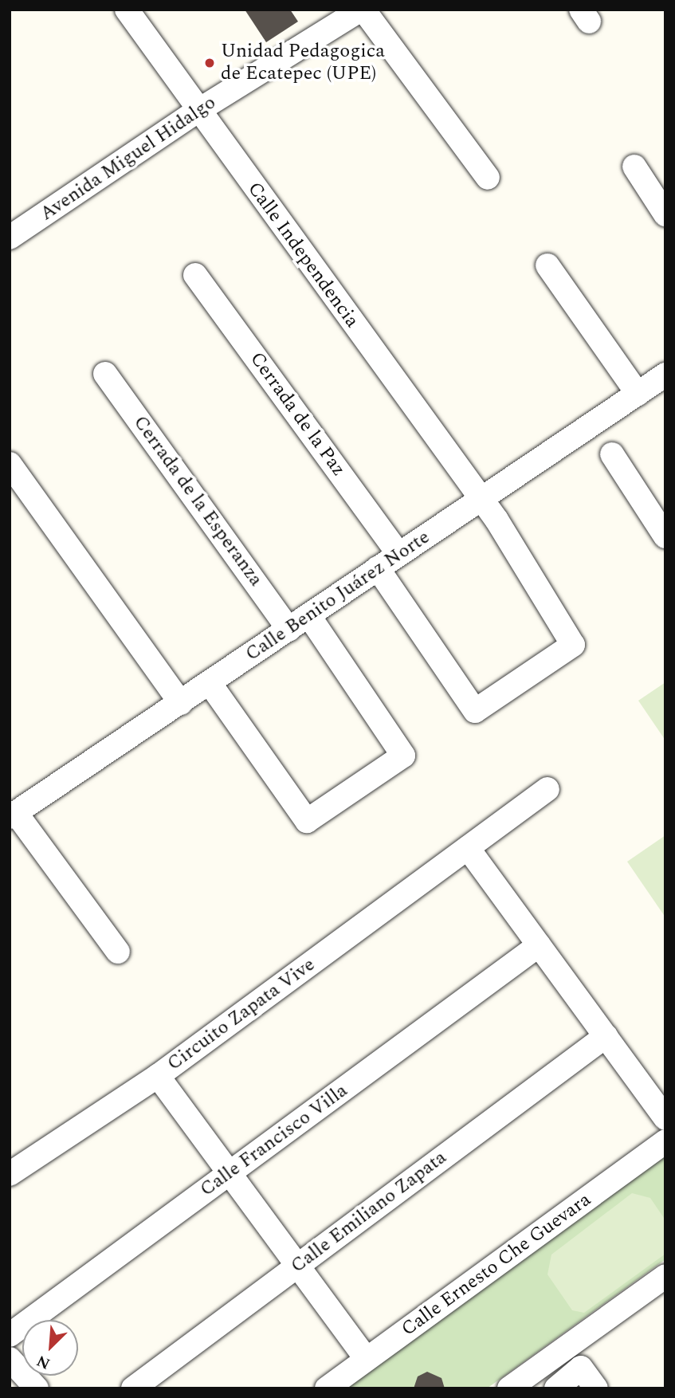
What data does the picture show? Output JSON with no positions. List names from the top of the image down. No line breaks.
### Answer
{"streets":{"street":["Avenida Miguel Hidalgo","Calle Independencia","Cerrada de la Paz","Cerrada de la Esperanza","Calle Benito Juárez Norte","Circuito Zapata Vive","Calle Francisco Villa","Calle Emiliano Zapata","Calle Ernesto Che Guevara"]},"crossings":[["Avenida Miguel Hidalgo","Calle Independencia"],["Calle Independencia","Calle Benito Juárez Norte"],["Cerrada de la Paz","Calle Benito Juárez Norte"],["Cerrada de la Esperanza","Calle Benito Juárez Norte"]],"places":["Unidad Pedagogica de Ecatepec (UPE)"],"north":"bottom left"}
